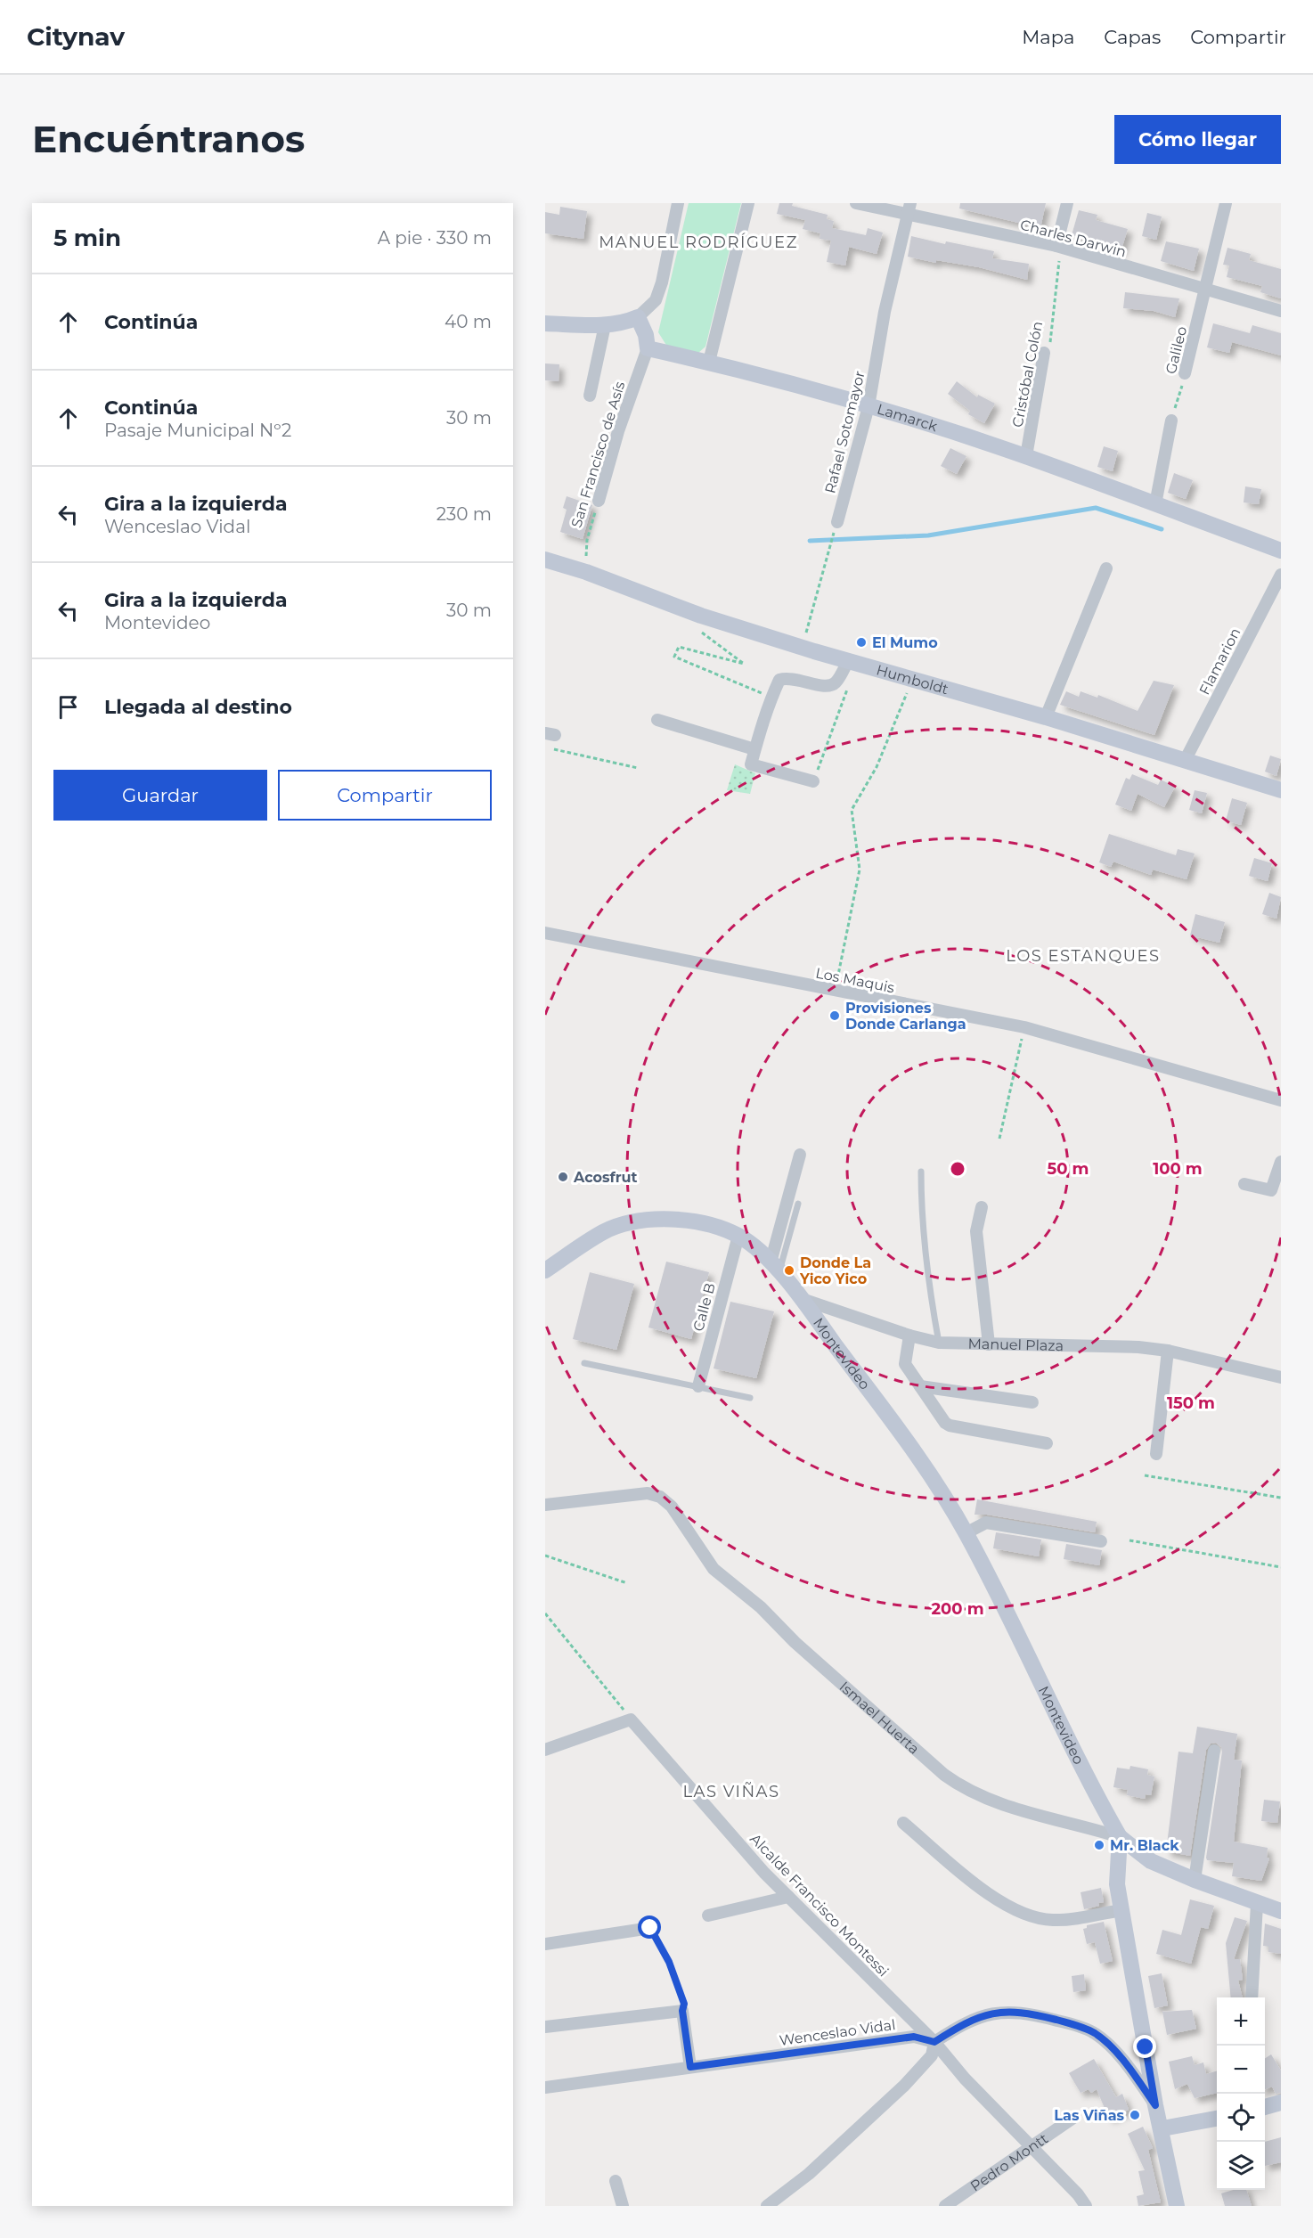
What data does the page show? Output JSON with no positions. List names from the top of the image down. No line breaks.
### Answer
{"streets":{"main road":["Lamarck","Humboldt","Manuel Plaza","Montevideo","Ismael Huerta"],"street":["Charles Darwin","Galileo","Cristóbal Colón","Rafael Sotomayor","San Francisco de Asís","Flamarion","Los Maquis","Calle B","Alcalde Francisco Montessi","Wenceslao Vidal","Pedro Montt"]},"crossings":[["Charles Darwin","Galileo"],["Charles Darwin","Cristóbal Colón"],["Charles Darwin","Rafael Sotomayor"],["Cristóbal Colón","Lamarck"],["Lamarck","Rafael Sotomayor"],["Lamarck","San Francisco de Asís"],["San Francisco de Asís","Humboldt"],["Flamarion","Humboldt"],["Calle B","Manuel Plaza"],["Manuel Plaza","Montevideo"],["Montevideo","Ismael Huerta"],["Alcalde Francisco Montessi","Wenceslao Vidal"],["Alcalde Francisco Montessi","Pedro Montt"]],"districts":["MANUEL RODRÍGUEZ","LOS ESTANQUES","LAS VIÑAS"],"places":["El Mumo","Provisiones Donde Carlanga","Acosfrut","Donde La Yico Yico","Mr. Black","Las Viñas"],"page":{"header":"Citynav","nav":["Mapa","Capas","Compartir"],"buttons":["Cómo llegar",["Guardar","Compartir"]],"title":"Encuéntranos","heading":["5 min","A pie · 330 m"],"list":[["Continúa","40 m"],["Continúa","Pasaje Municipal Nº2","30 m"],["Gira a la izquierda","Wenceslao Vidal","230 m"],["Gira a la izquierda","Montevideo","30 m"],"Llegada al destino"],"map_buttons":["+","−"]},"rings":["50 m","100 m","150 m","200 m"]}
